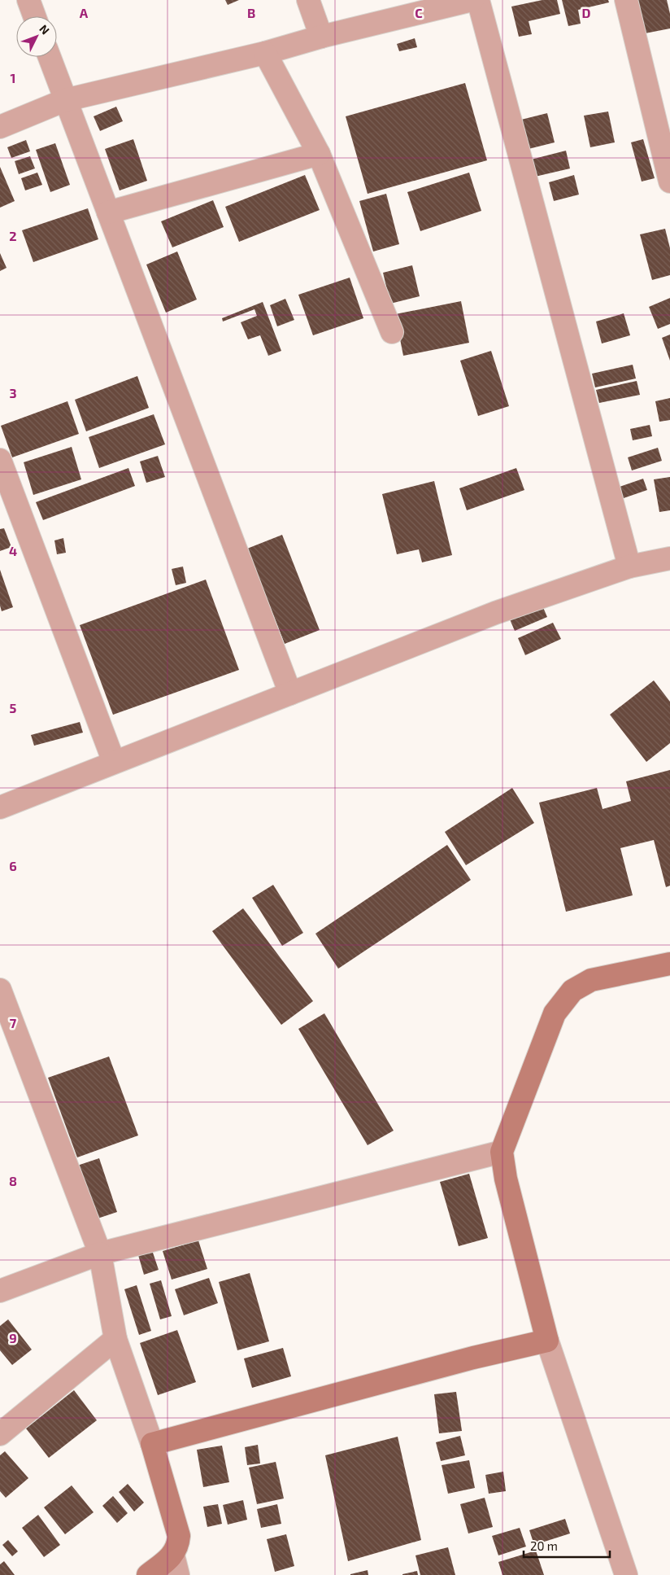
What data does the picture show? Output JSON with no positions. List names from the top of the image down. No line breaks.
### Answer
{"scale_bar":"20 m","north":"top right","grid":{"columns":["A","B","C","D"],"rows":["1","2","3","4","5","6","7","8","9"]}}
